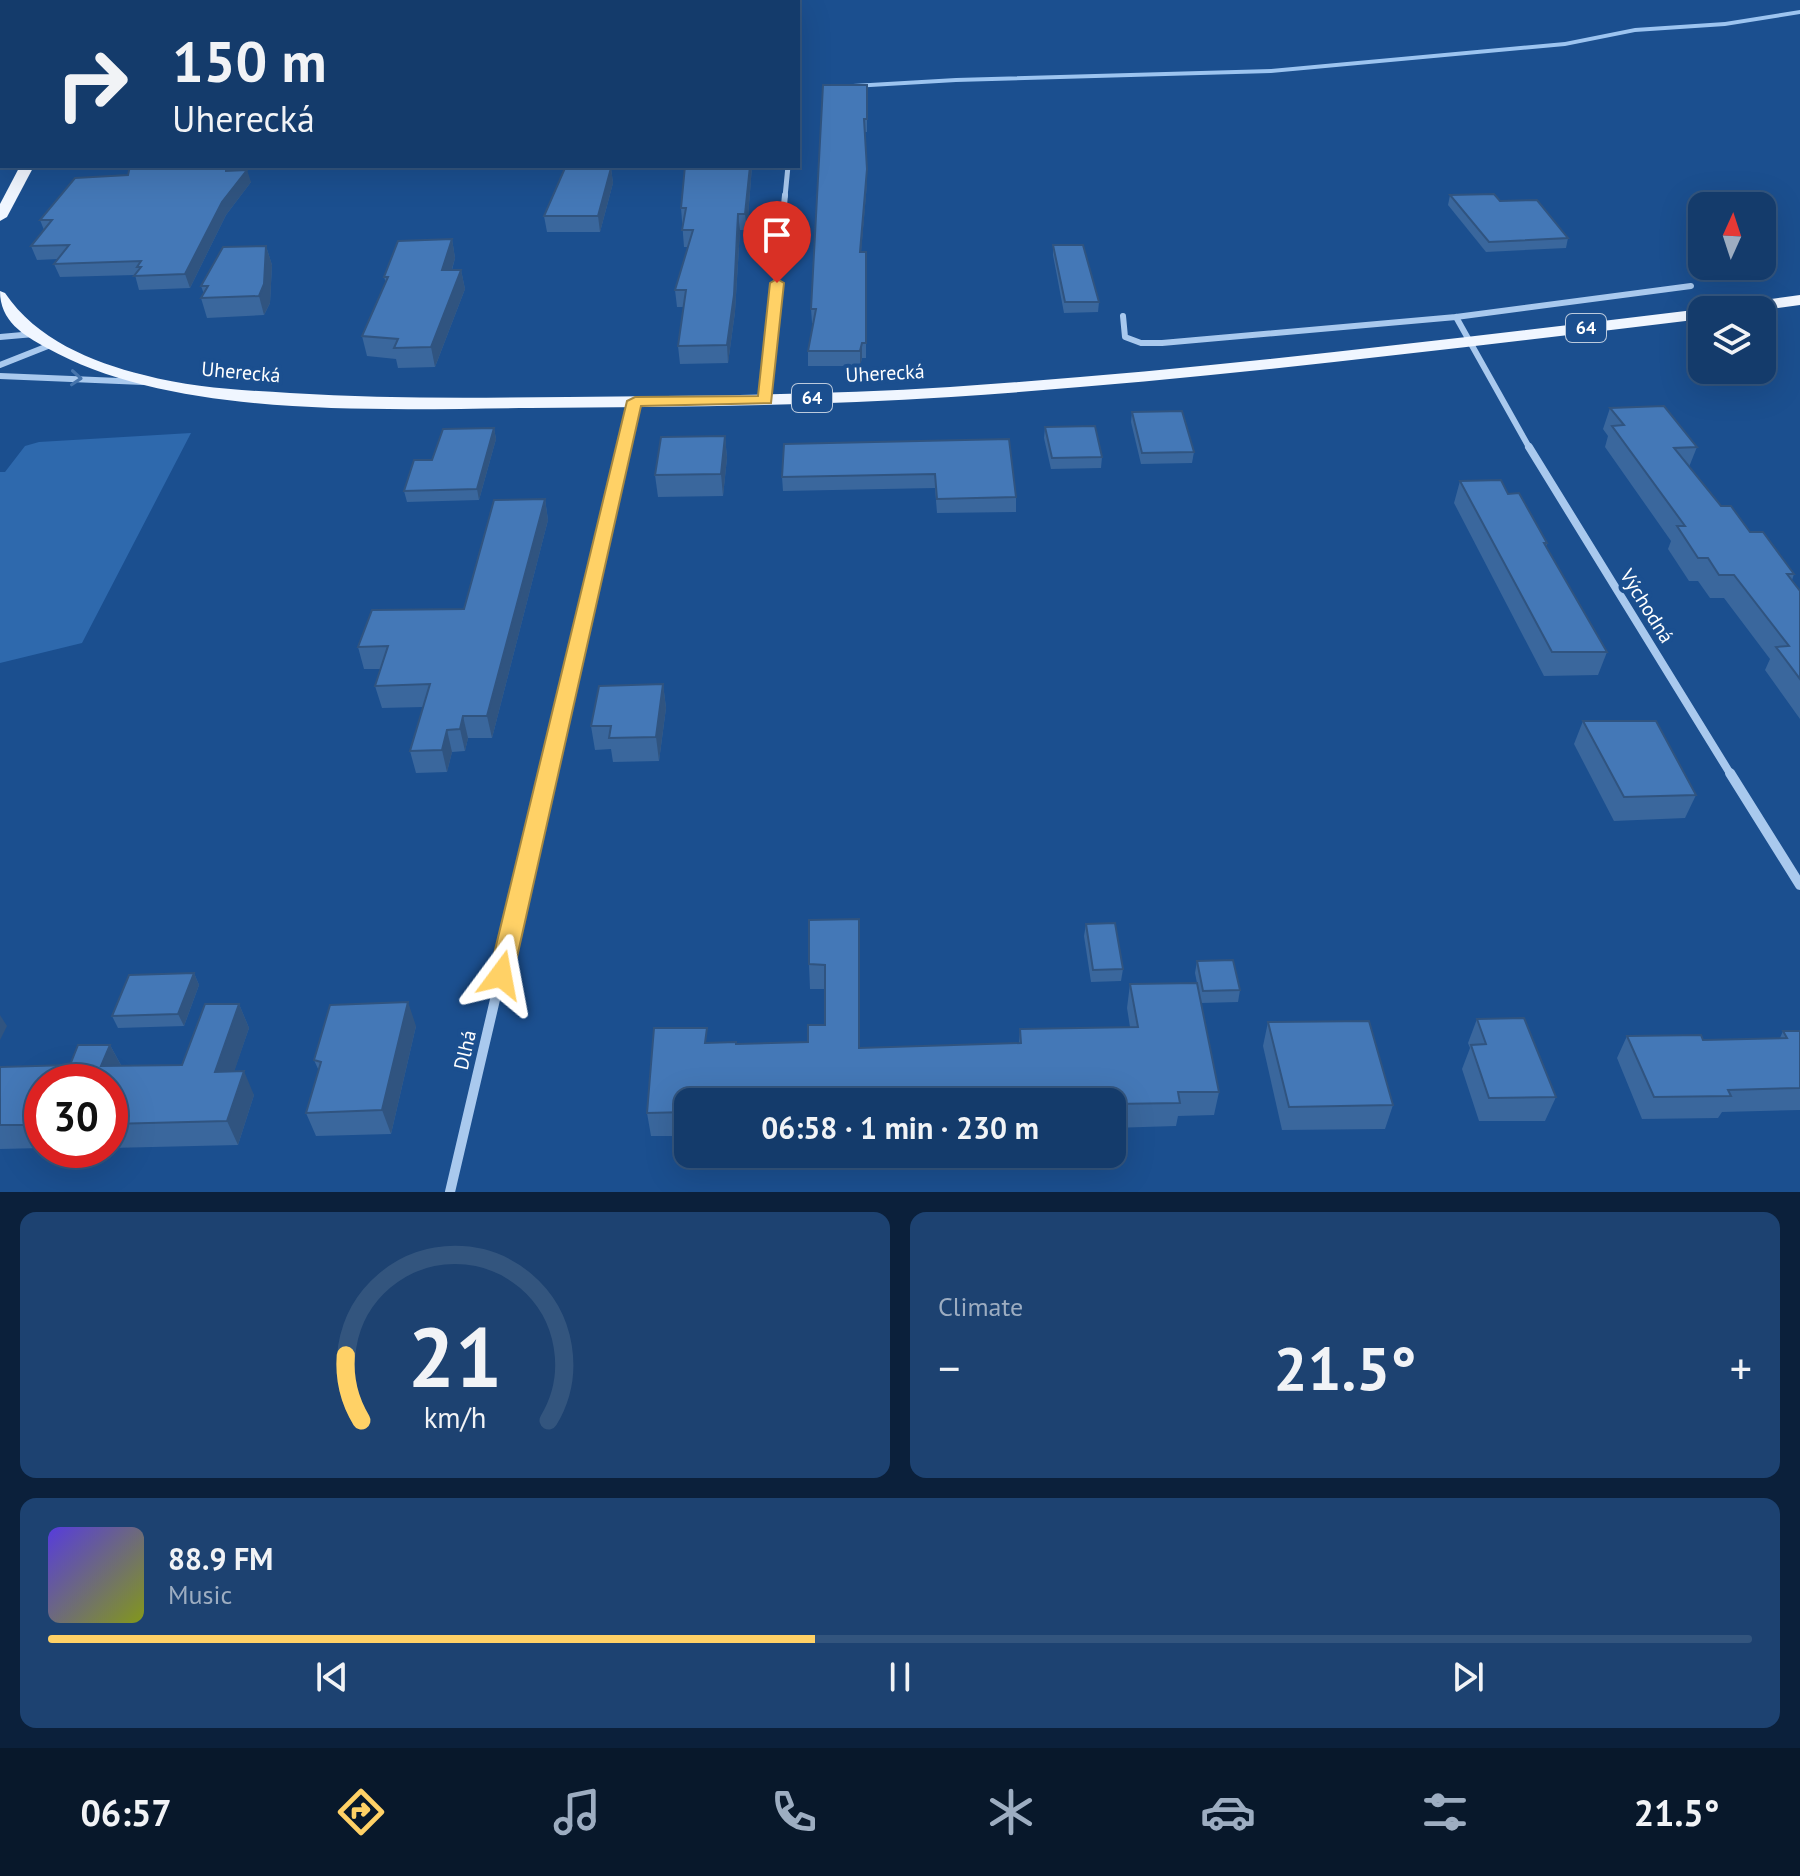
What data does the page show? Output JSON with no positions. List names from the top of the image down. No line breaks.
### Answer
{"streets":{"main road":["64","Uherecká"],"street":["Východná","Dlhá"]},"crossings":[["Uherecká","Východná"],["Uherecká","Dlhá"]],"north":"top","page":{"turn":["150 m","Uherecká"],"limit":"30","trip":"06:58 · 1 min · 230 m","tile":"Climate","heat":["−","21.5°","+"],"song":["88.9 FM","Music"],"tabs":["06:57","21.5°"],"gauge":["21","km/h"]}}
